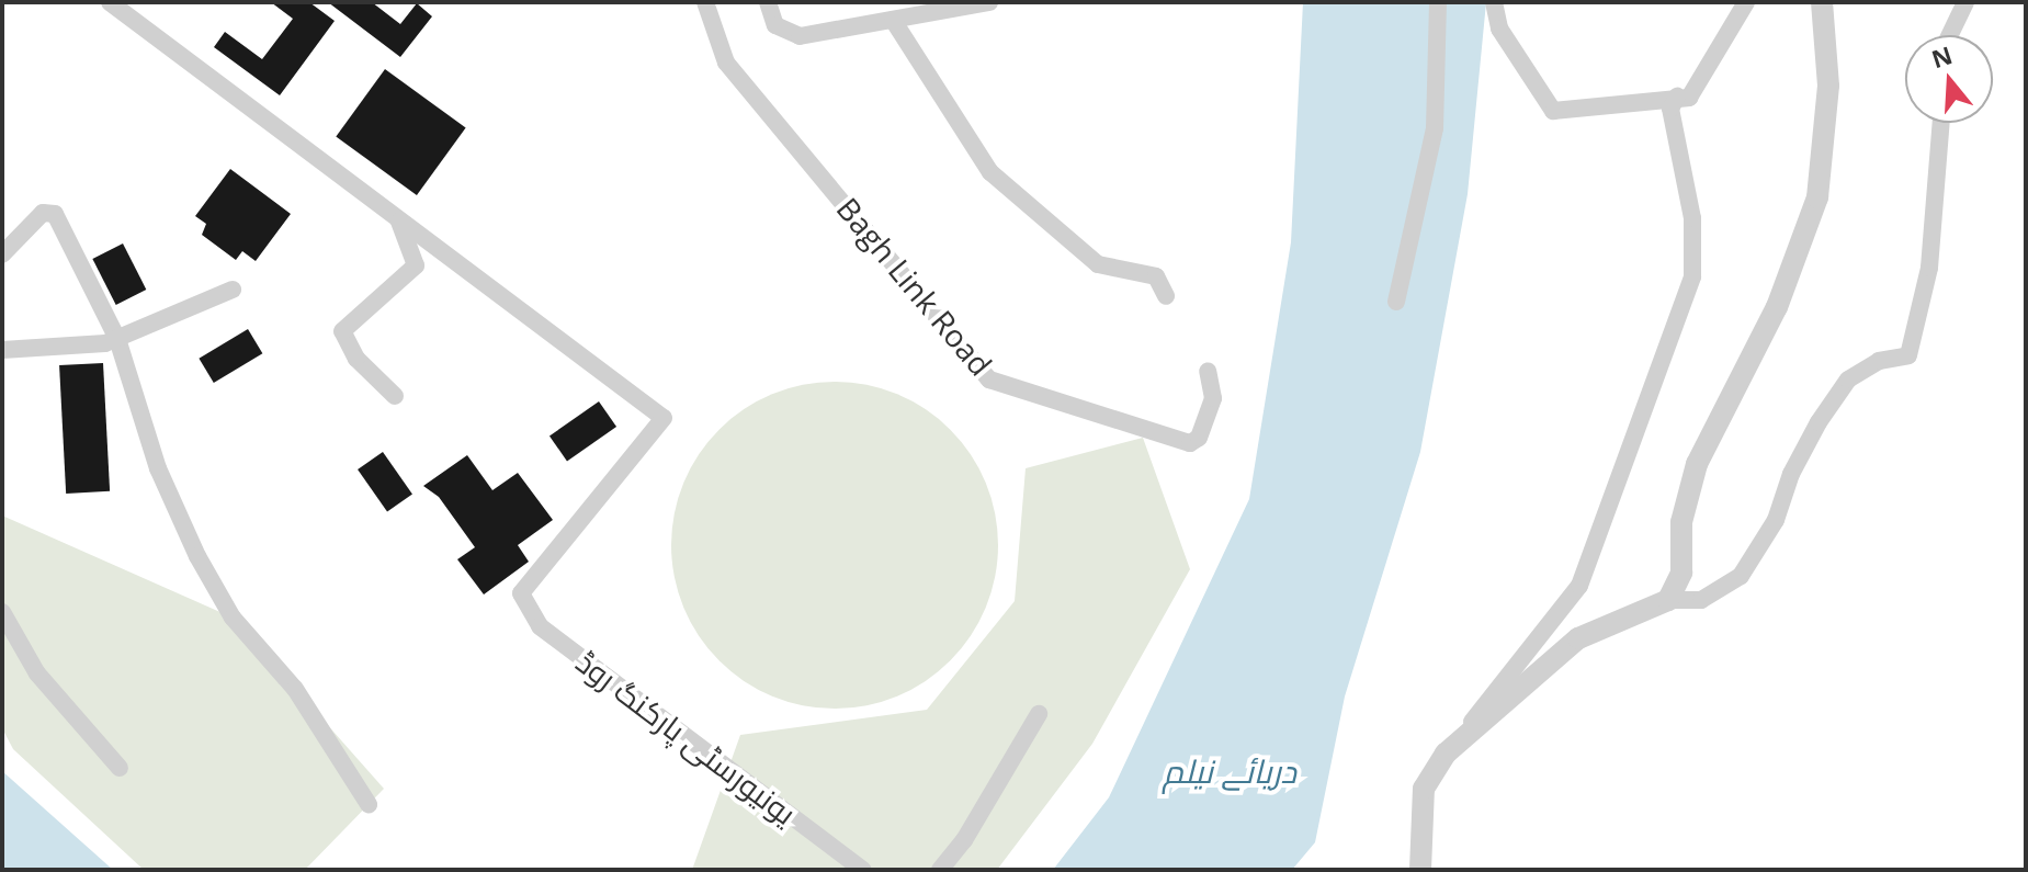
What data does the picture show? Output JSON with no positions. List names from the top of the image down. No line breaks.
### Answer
{"streets":{"street":["Bagh Link Road","یونیورسٹی پارکنگ روڈ"]},"water":["دریائے نیلم"],"north":"top"}
